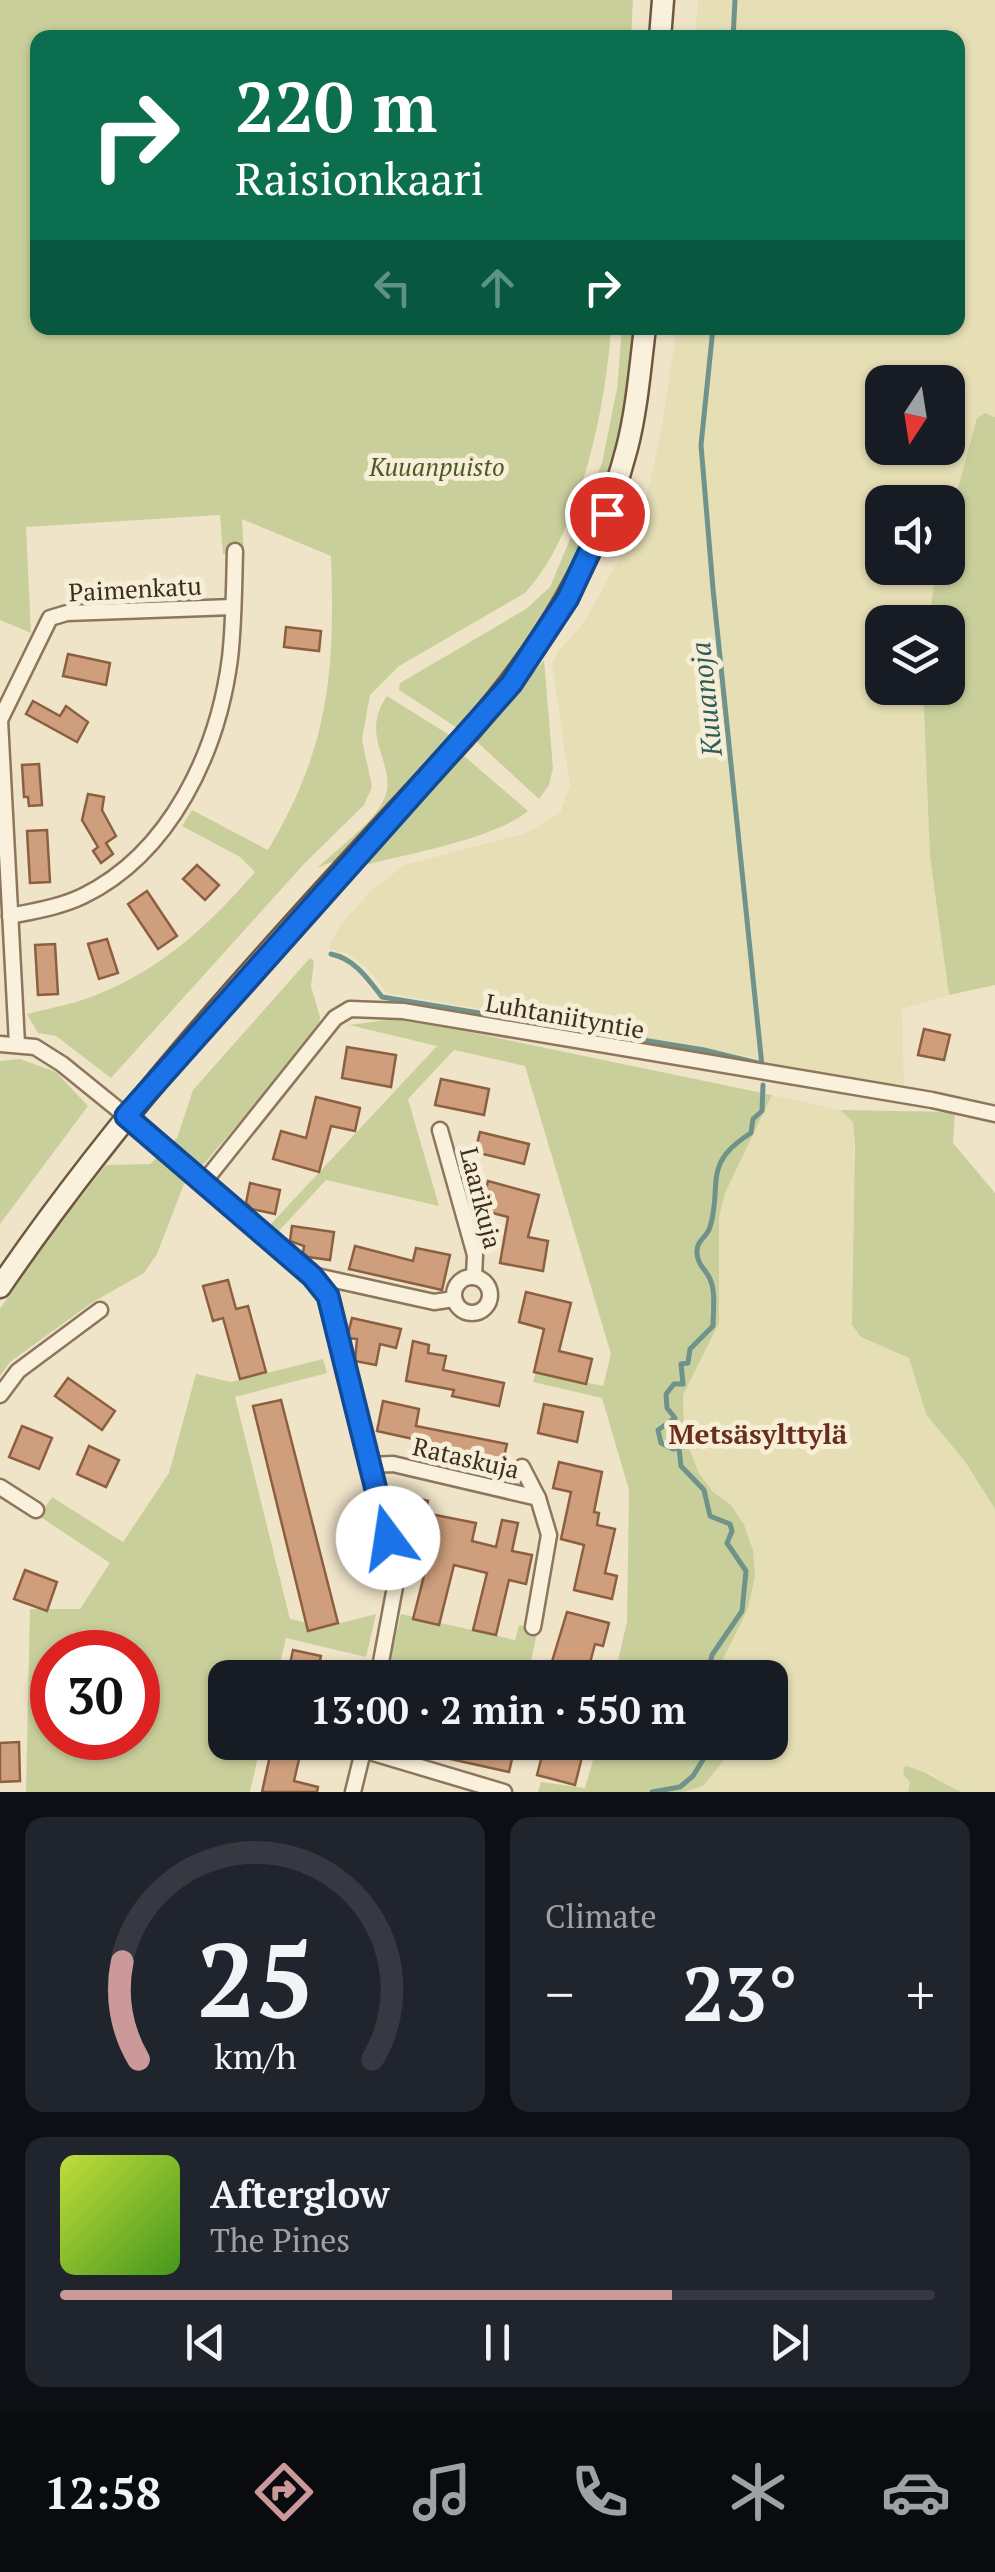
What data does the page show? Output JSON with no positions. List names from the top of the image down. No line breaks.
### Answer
{"streets":{"street":["Paimenkatu","Luhtaniityntie","Laarikuja","Rataskuja"]},"districts":["Metsäsylttylä"],"water":["Kuuanoja"],"parks":["Kuuanpuisto"],"north":"bottom","page":{"turn":["220 m","Raisionkaari"],"limit":"30","trip":"13:00 · 2 min · 550 m","tile":"Climate","heat":["−","23°","+"],"song":["Afterglow","The Pines"],"tabs":"12:58","gauge":["25","km/h"]}}
